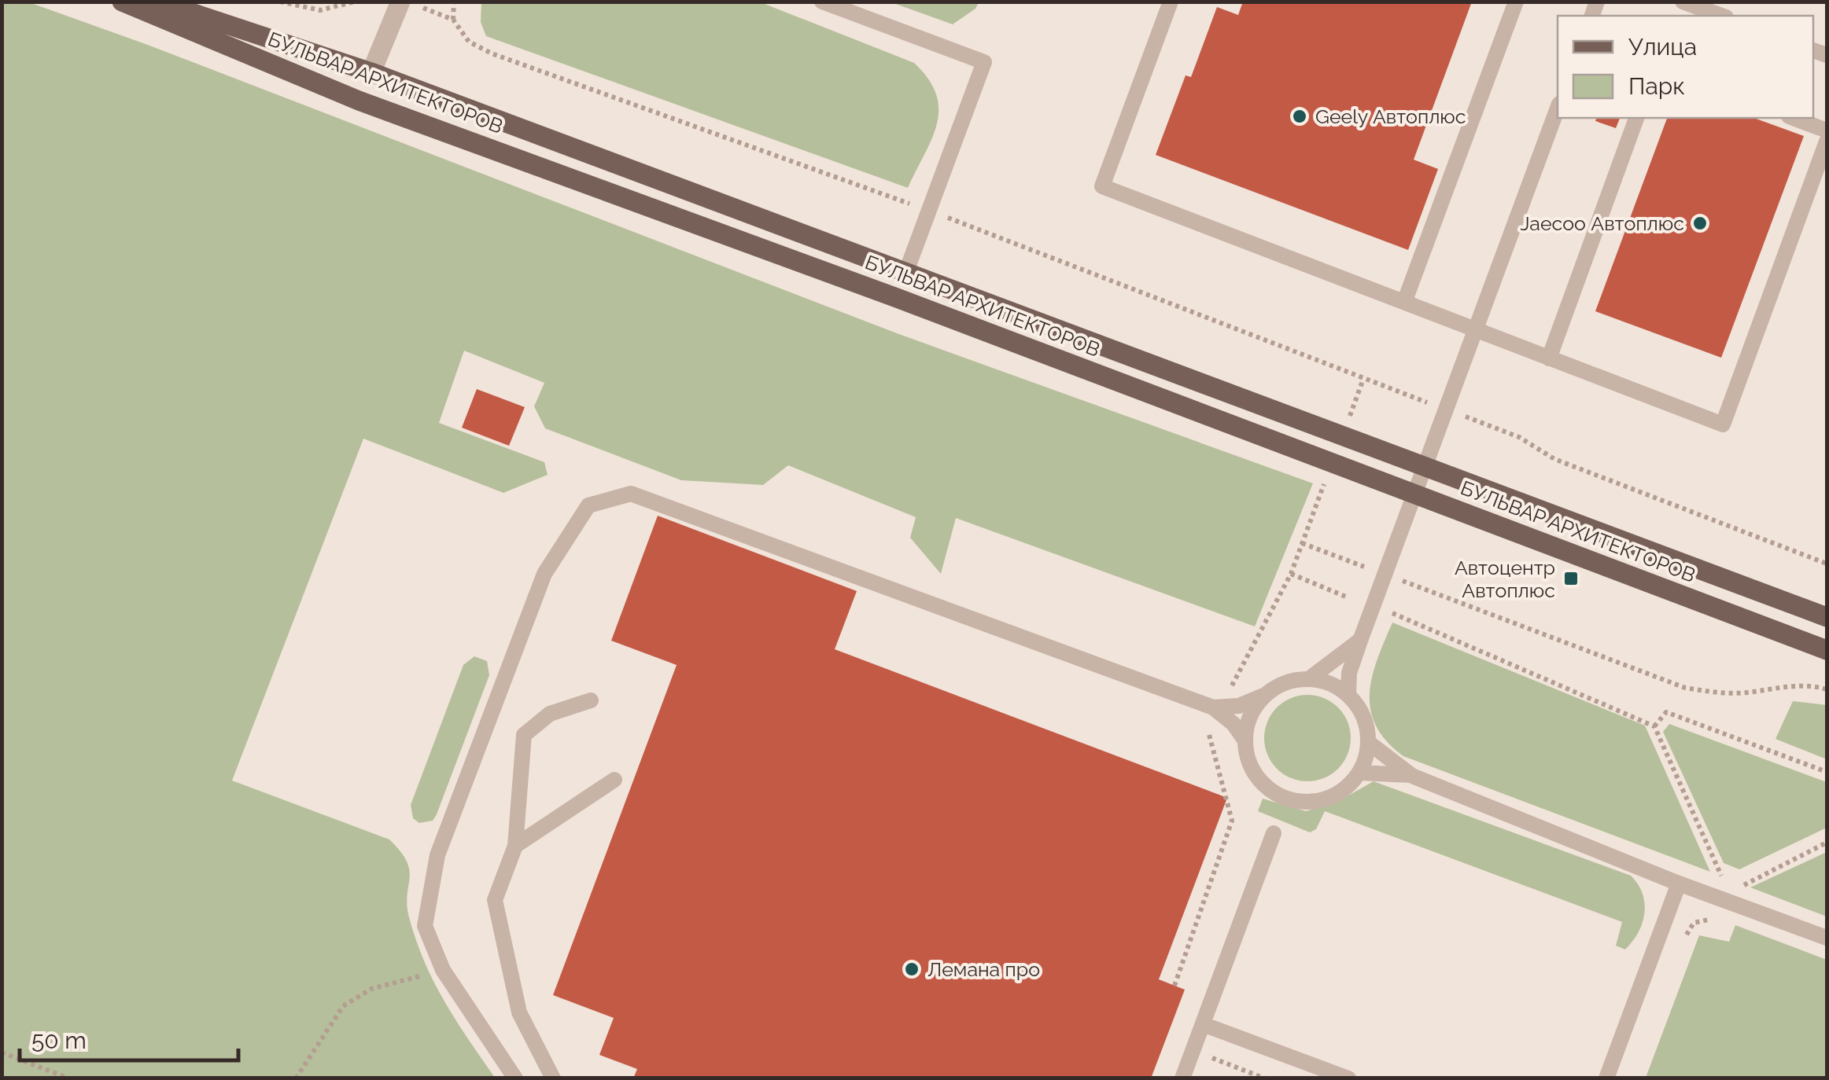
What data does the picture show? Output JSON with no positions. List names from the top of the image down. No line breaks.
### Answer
{"streets":{"main road":["БУЛЬВАР АРХИТЕКТОРОВ"]},"places":{"other":["Geely Автоплюс","Jaecoo Автоплюс","Лемана про"],"transit":["Автоцентр Автоплюс"]},"legend":["Улица","Парк"],"scale_bar":"50 m"}
